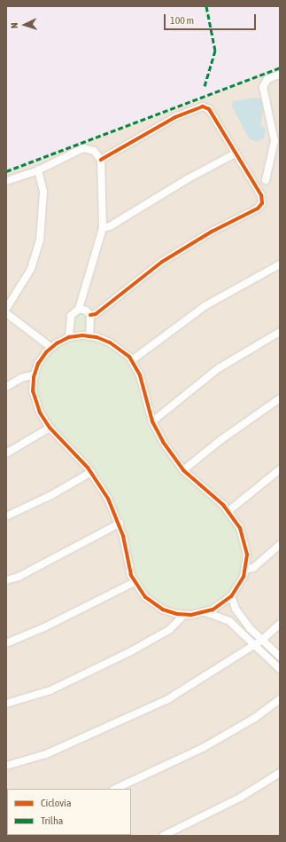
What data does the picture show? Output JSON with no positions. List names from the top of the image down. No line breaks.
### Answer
{"legend":["Ciclovia","Trilha"],"scale_bar":"100 m","north":"left"}
